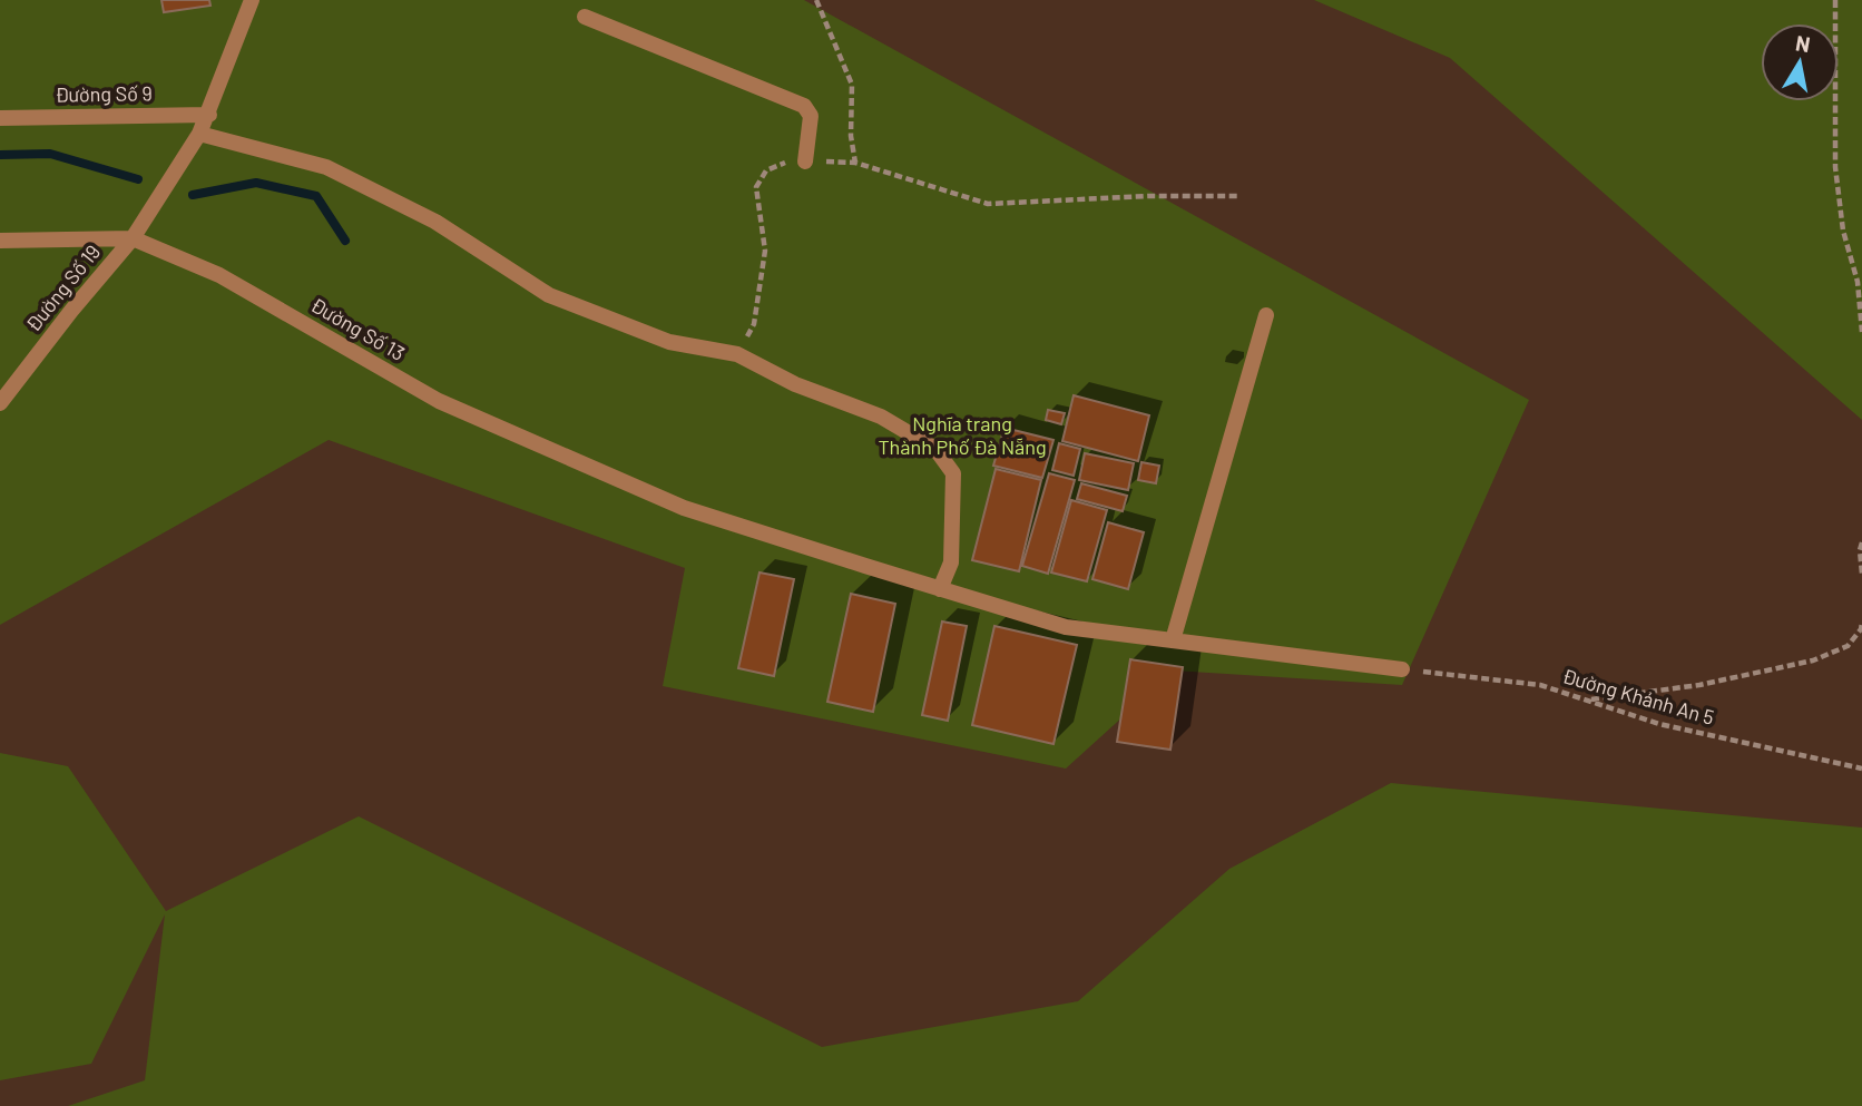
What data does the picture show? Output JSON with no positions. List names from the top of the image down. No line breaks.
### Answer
{"streets":{"street":["Đường Số 9","Đường Số 19","Đường Số 13"],"path":["Đường Khánh An 5"]},"crossings":[["Đường Số 9","Đường Số 19"],["Đường Số 19","Đường Số 13"],["Đường Số 13","Đường Khánh An 5"]],"parks":["Nghĩa trang Thành Phố Đà Nẵng"],"north":"top"}
